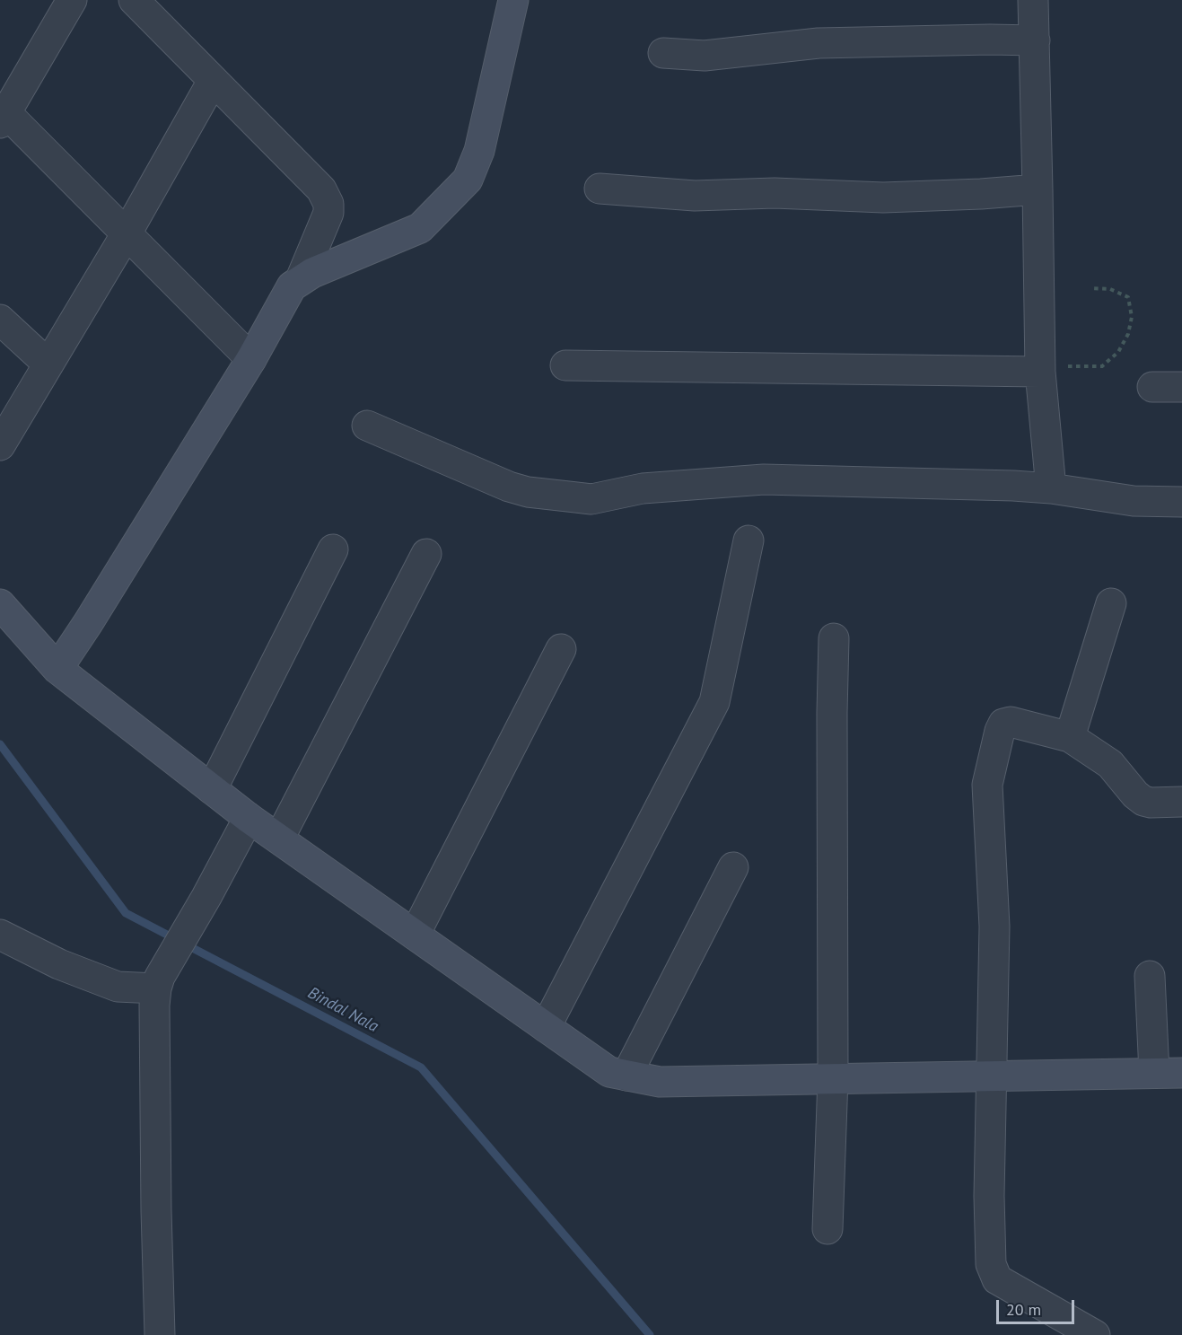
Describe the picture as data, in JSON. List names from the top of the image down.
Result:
{
  "water": ["Bindal Nala"],
  "scale_bar": "20 m"
}
